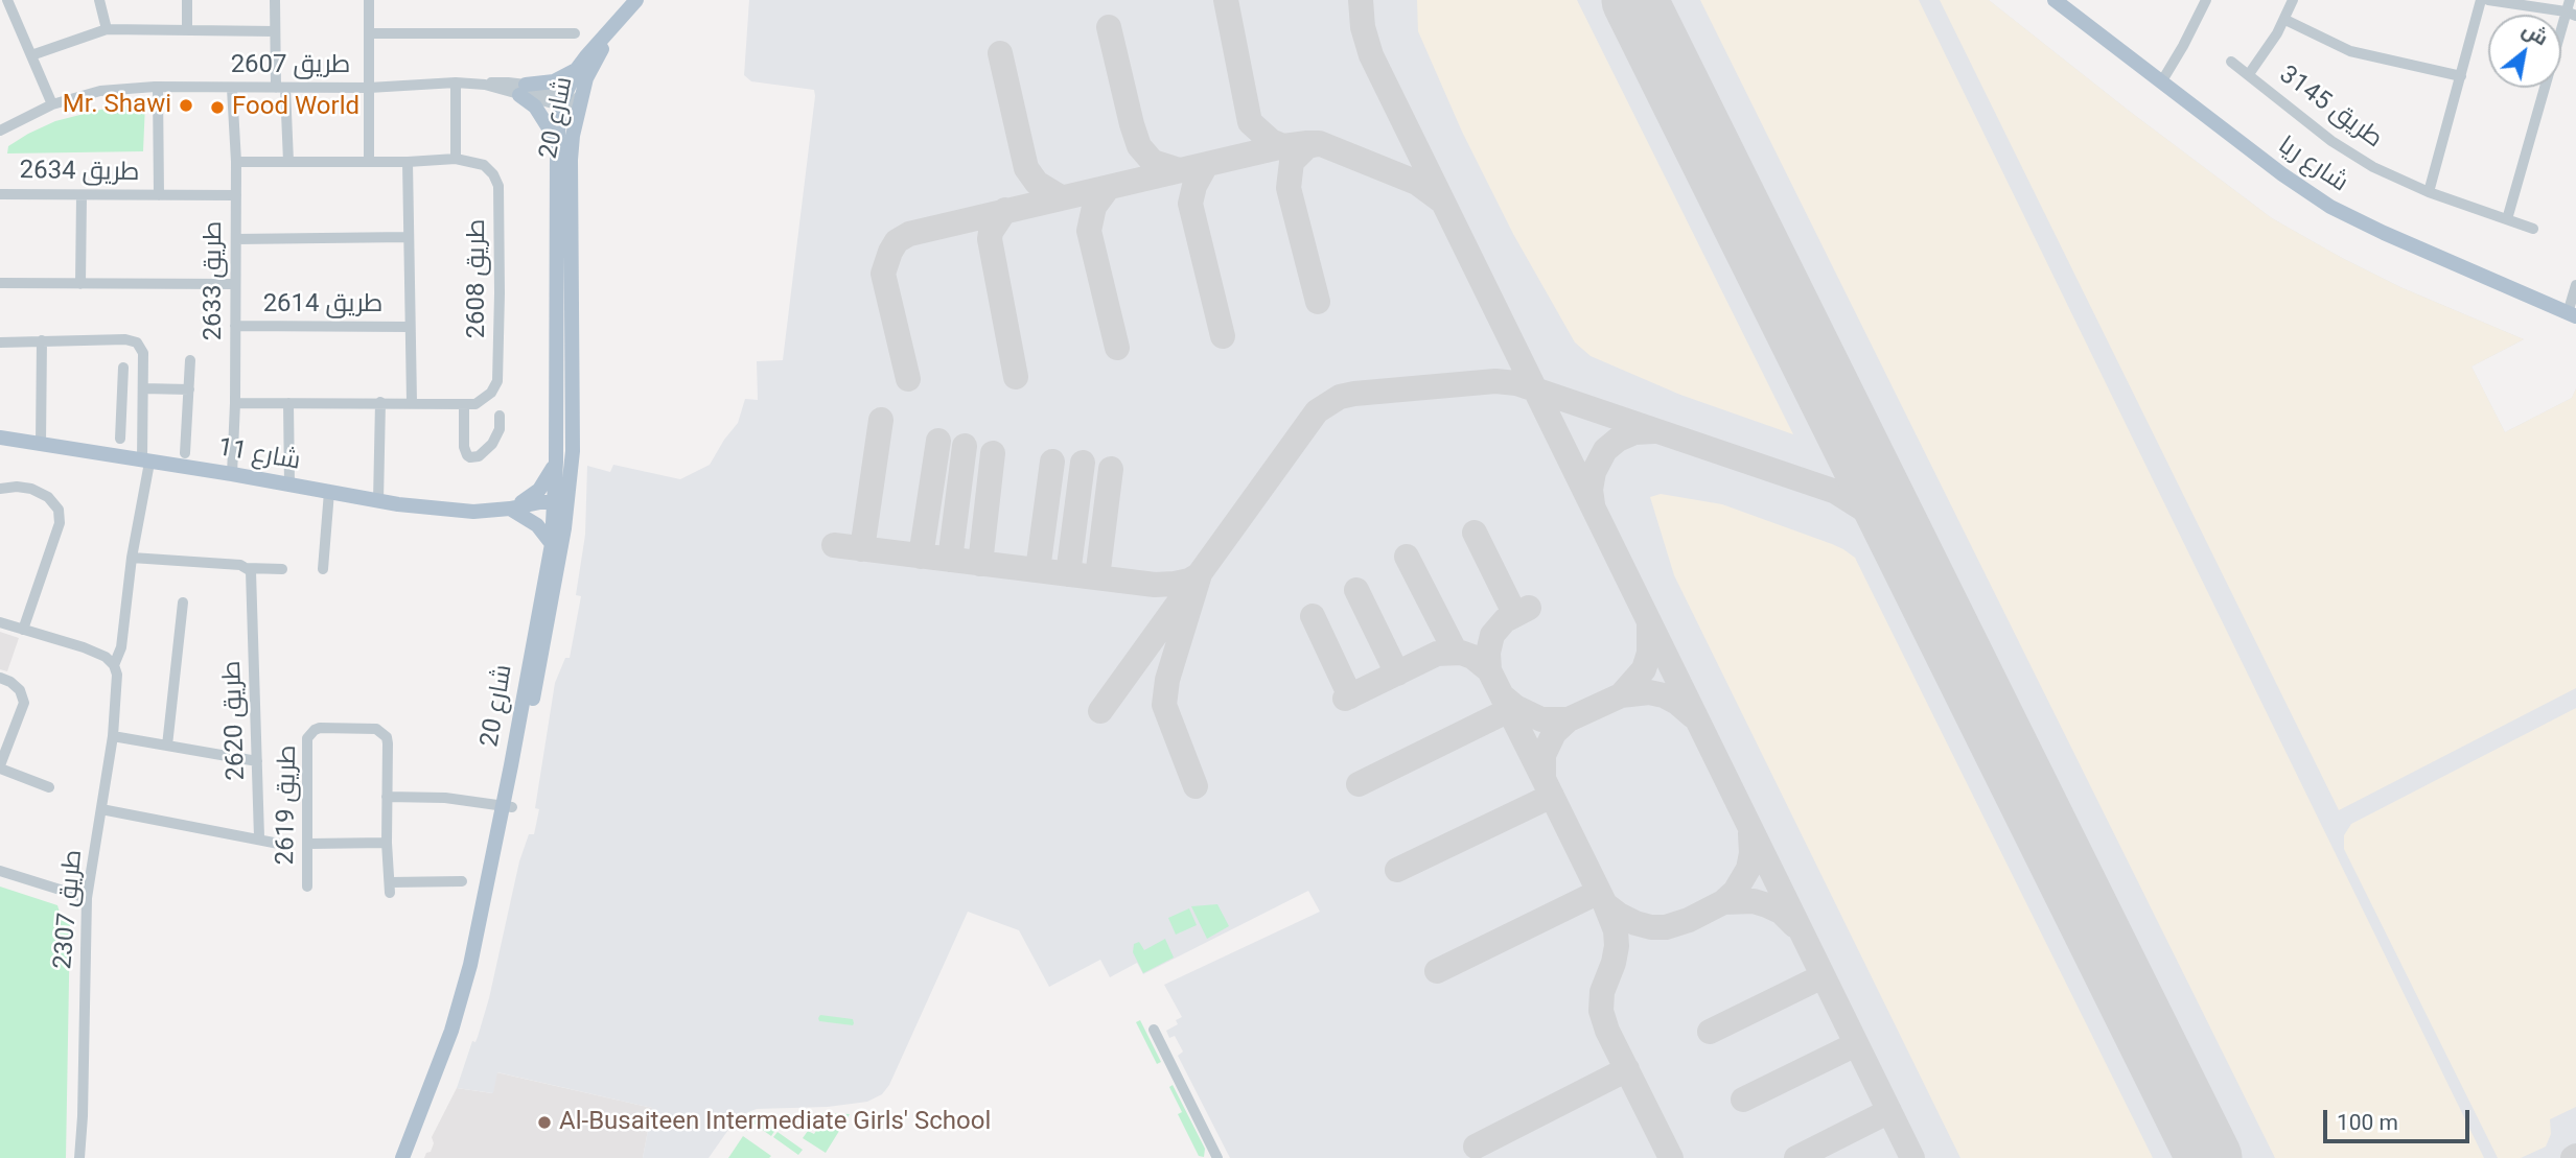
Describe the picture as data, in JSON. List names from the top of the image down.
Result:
{
  "streets": {
    "main road": ["شارع 20", "شارع ريا", "شارع 11"],
    "street": [
      "طريق 2607",
      "طريق 3145",
      "طريق 2634",
      "طريق 2608",
      "طريق 2633",
      "طريق 2614",
      "طريق 2620",
      "طريق 2619",
      "طريق 2307"
    ]
  },
  "crossings": [
    ["طريق 2607", "شارع 20"],
    ["طريق 2607", "طريق 2634"],
    ["طريق 2607", "طريق 2633"],
    ["شارع 20", "شارع 11"],
    ["طريق 2634", "طريق 2633"],
    ["طريق 2608", "طريق 2633"],
    ["طريق 2608", "طريق 2614"],
    ["طريق 2633", "طريق 2614"],
    ["طريق 2633", "شارع 11"],
    ["شارع 11", "طريق 2307"]
  ],
  "places": ["Mr. Shawi", "Food World", "Al-Busaiteen Intermediate Girls' School"],
  "scale_bar": "100 m",
  "north": "top right"
}
